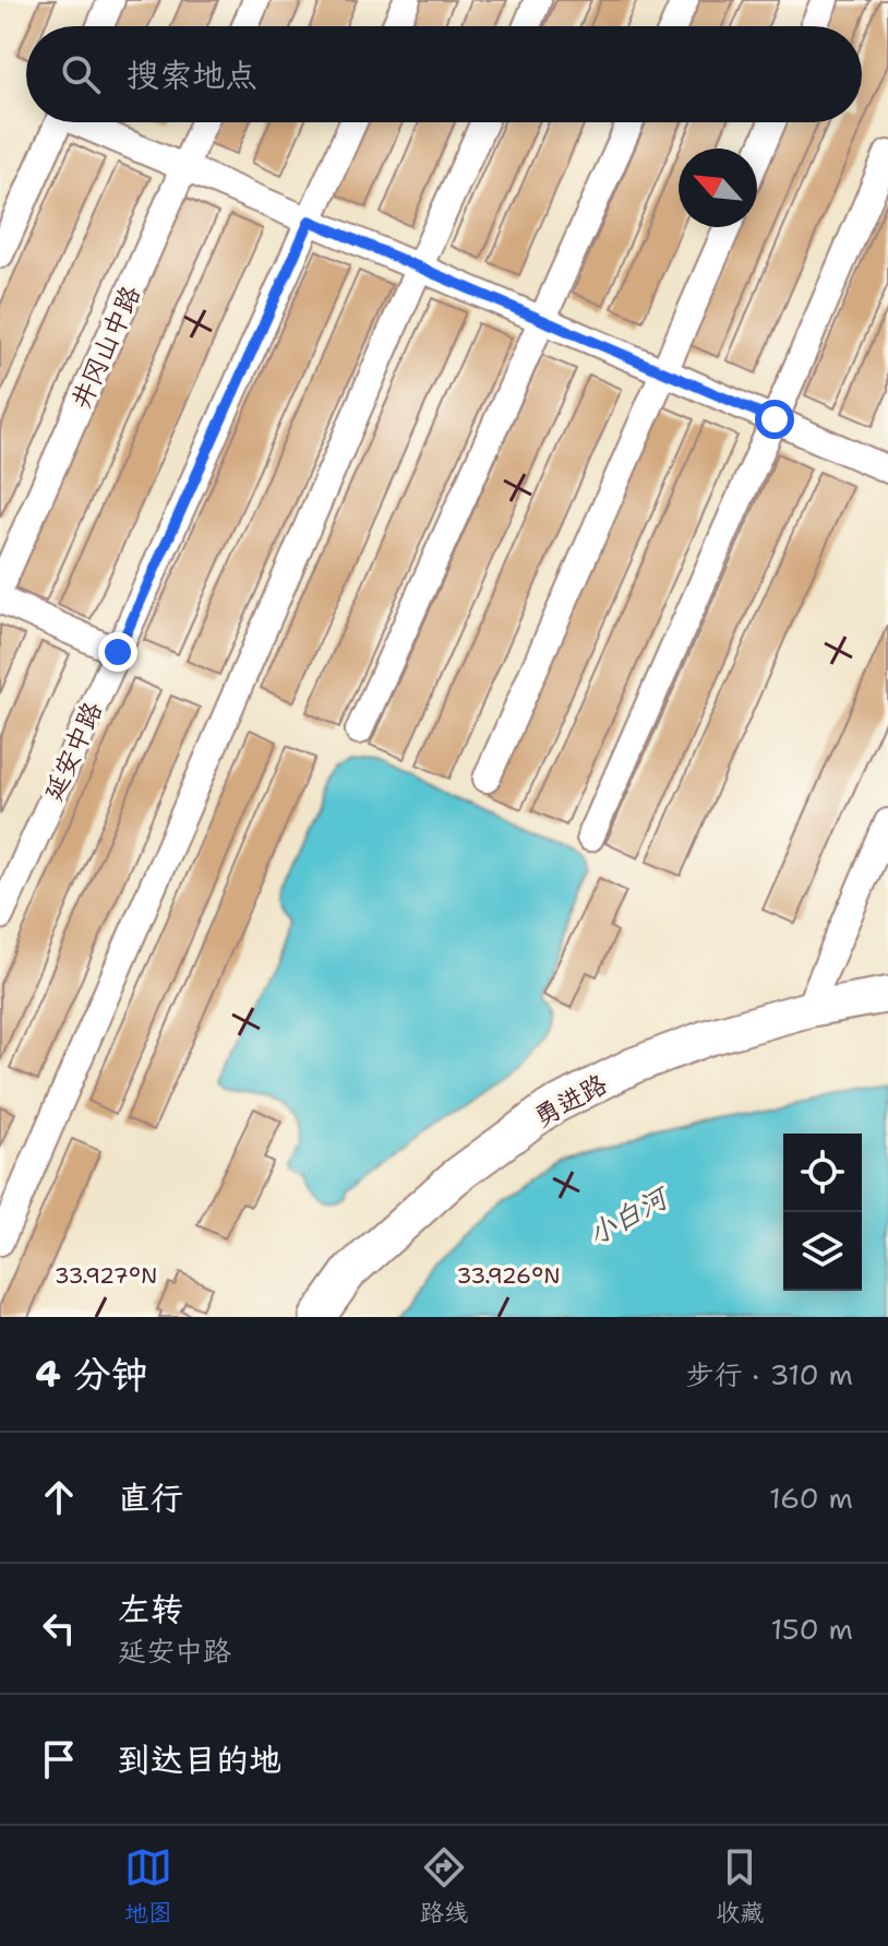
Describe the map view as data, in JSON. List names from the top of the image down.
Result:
{
  "streets": {
    "street": ["井冈山中路", "延安中路", "勇进路"]
  },
  "water": ["小白河"],
  "north": "top left",
  "page": {
    "search": "搜索地点",
    "heading": ["4 分钟", "步行 · 310 m"],
    "list": [
      ["直行", "160 m"],
      ["左转", "延安中路", "150 m"],
      "到达目的地"
    ],
    "nav": ["地图", "路线", "收藏"]
  },
  "coordinates": ["33.927°N", "33.926°N"]
}
